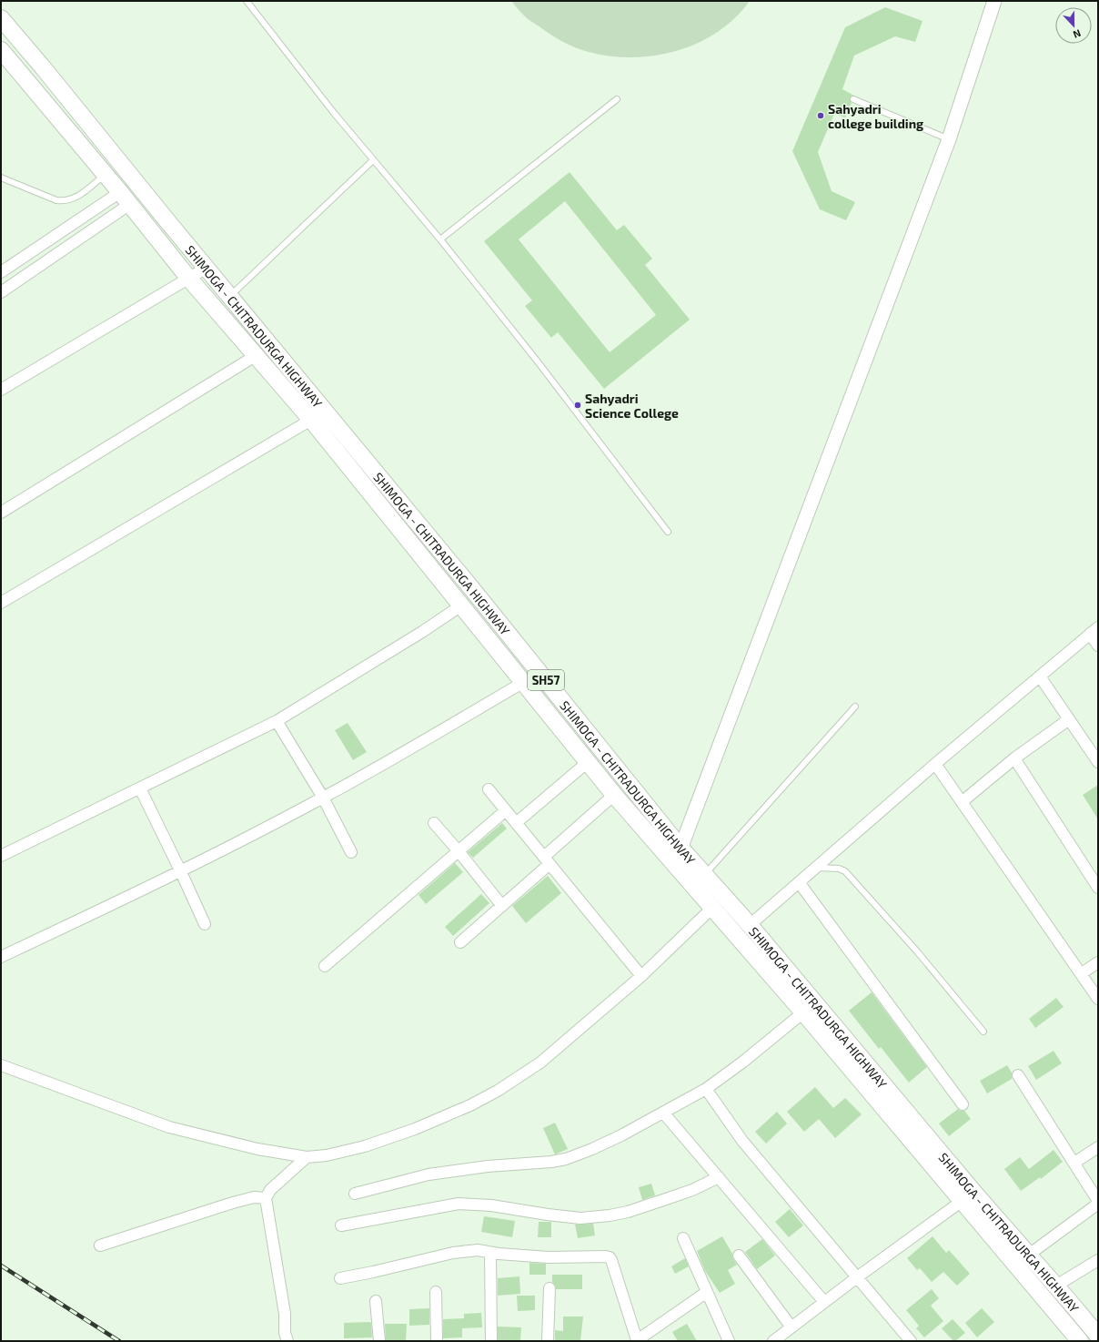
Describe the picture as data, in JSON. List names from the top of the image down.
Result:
{
  "streets": {
    "main road": ["SHIMOGA - CHITRADURGA HIGHWAY", "SH57"]
  },
  "places": ["Sahyadri college building", "Sahyadri Science College"],
  "north": "bottom"
}
